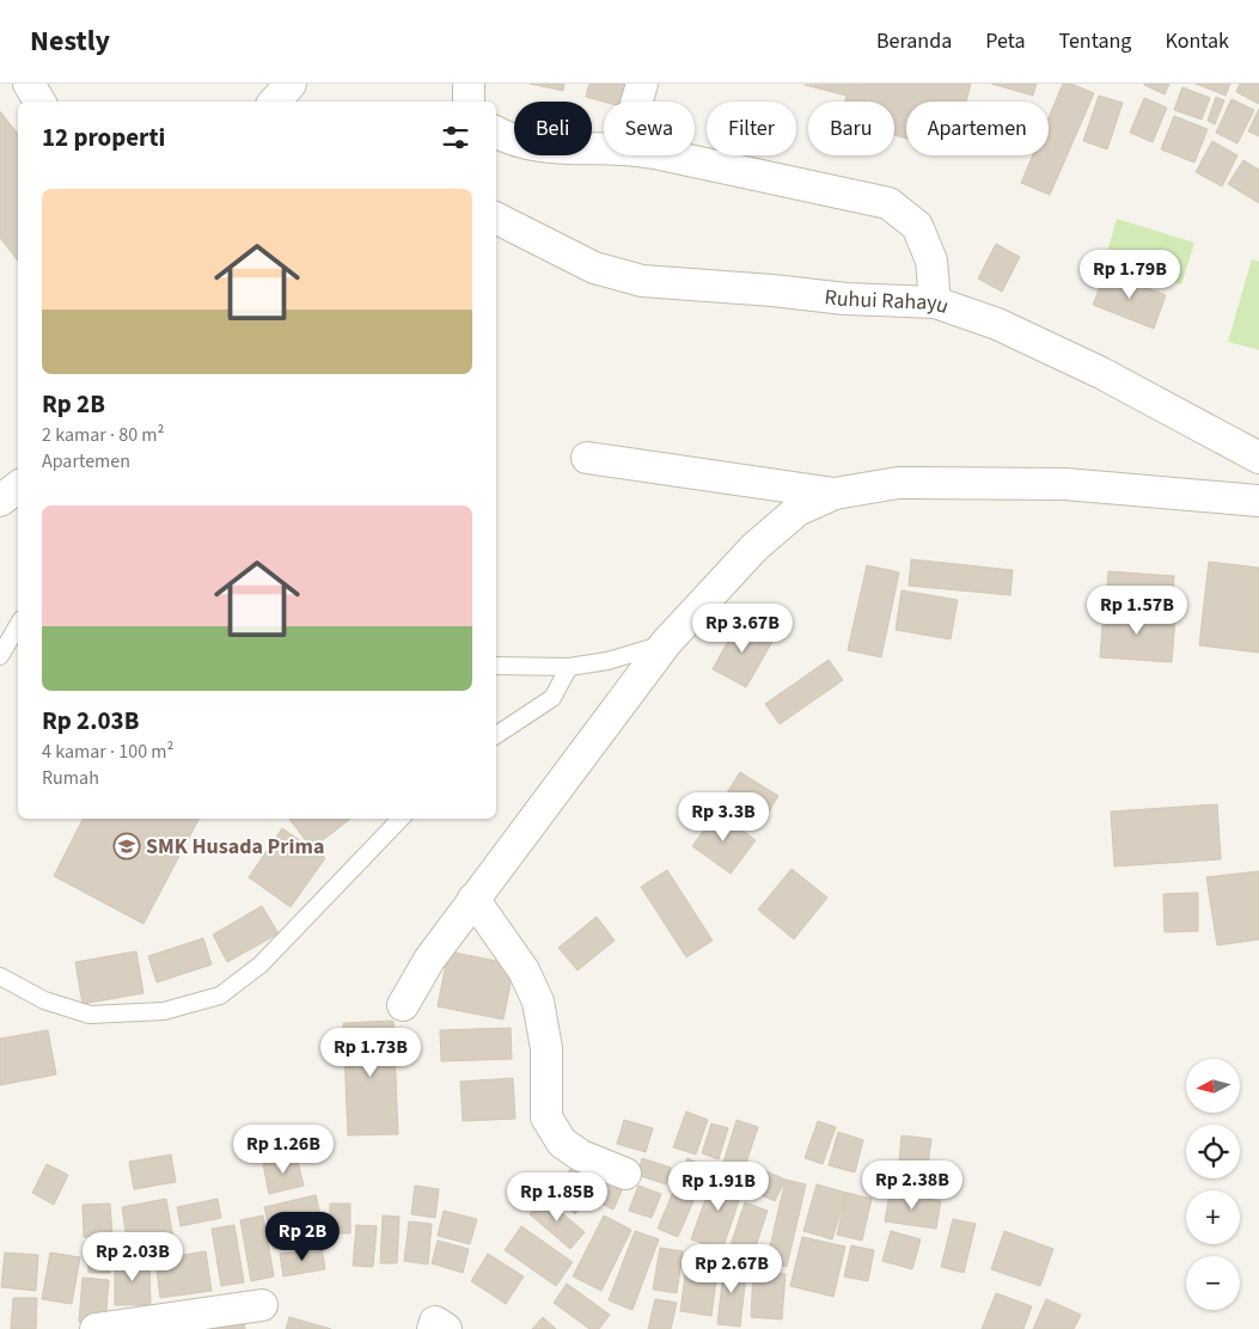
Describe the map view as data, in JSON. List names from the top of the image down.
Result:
{
  "streets": {
    "street": ["Ruhui Rahayu"]
  },
  "places": {
    "school or university": ["SMK Husada Prima"]
  },
  "north": "left",
  "page": {
    "header": "Nestly",
    "nav": [
      "Beranda",
      "Peta",
      "Tentang",
      "Kontak"
    ],
    "chip": [
      "Beli",
      "Sewa",
      "Filter",
      "Baru",
      "Apartemen"
    ],
    "heading": "12 properti",
    "list": [
      {
        "name": "Rp 2B",
        "note": "2 kamar · 80 m² · Apartemen"
      },
      {
        "name": "Rp 2.03B",
        "note": "4 kamar · 100 m² · Rumah"
      }
    ],
    "price": [
      "Rp 1.79B",
      "Rp 1.57B",
      "Rp 3.67B",
      "Rp 3.3B",
      "Rp 1.73B",
      "Rp 1.26B",
      "Rp 2.38B",
      "Rp 1.91B",
      "Rp 1.85B",
      "Rp 2B",
      "Rp 2.03B",
      "Rp 2.67B"
    ],
    "map_buttons": ["+", "−"]
  }
}
